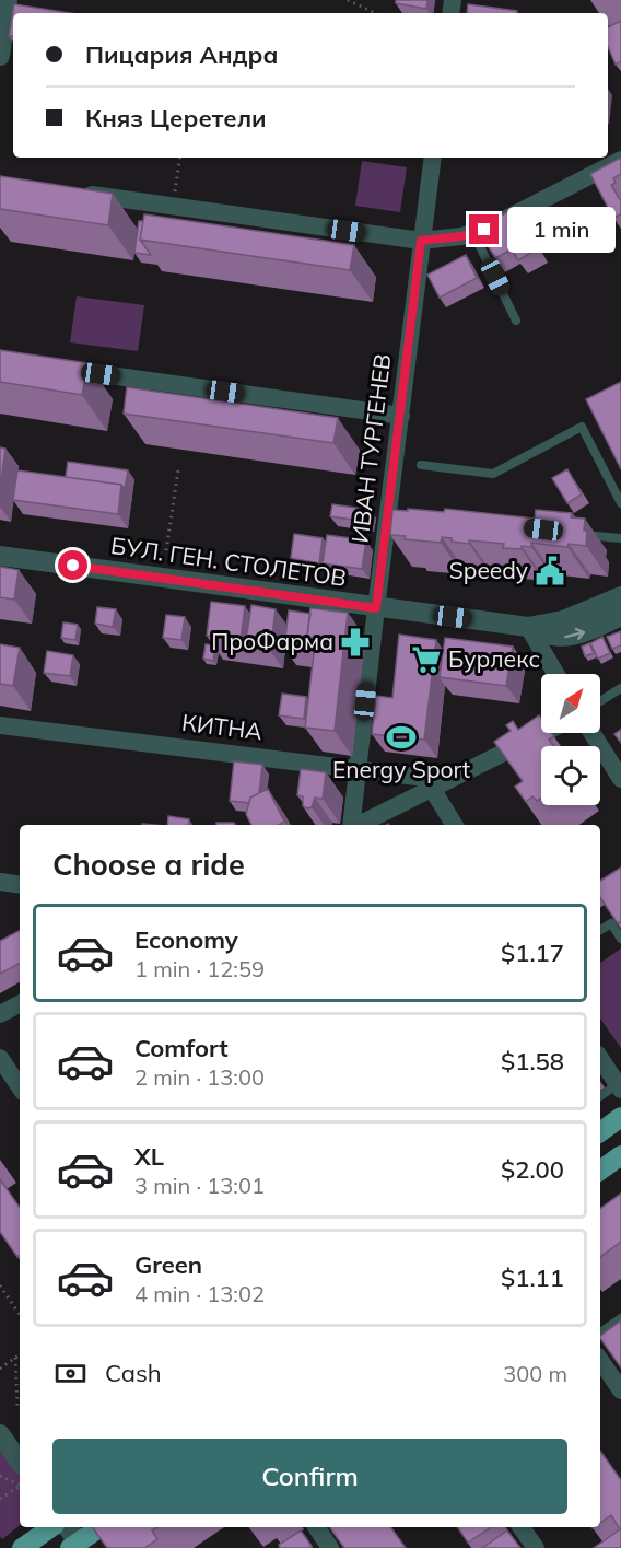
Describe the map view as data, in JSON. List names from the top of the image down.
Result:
{
  "streets": {
    "street": ["ИВАН ТУРГЕНЕВ", "БУЛ. ГЕН. СТОЛЕТОВ", "КИТНА"]
  },
  "crossings": [
    ["ИВАН ТУРГЕНЕВ", "БУЛ. ГЕН. СТОЛЕТОВ"],
    ["ИВАН ТУРГЕНЕВ", "КИТНА"]
  ],
  "places": {
    "public building": ["Speedy"],
    "pharmacy": ["ПроФарма"],
    "supermarket": ["Бурлекс"],
    "sports": ["Energy Sport"]
  },
  "north": "top right",
  "page": {
    "banner": ["Пицария Андра", "Княз Церетели"],
    "bubble": "1 min",
    "heading": "Choose a ride",
    "list": [
      {
        "name": "Economy",
        "note": "1 min · 12:59",
        "value": "$1.17"
      },
      {
        "name": "Comfort",
        "note": "2 min · 13:00",
        "value": "$1.58"
      },
      {
        "name": "XL",
        "note": "3 min · 13:01",
        "value": "$2.00"
      },
      {
        "name": "Green",
        "note": "4 min · 13:02",
        "value": "$1.11"
      }
    ],
    "pay": ["Cash", "300 m"],
    "buttons": "Confirm"
  }
}
